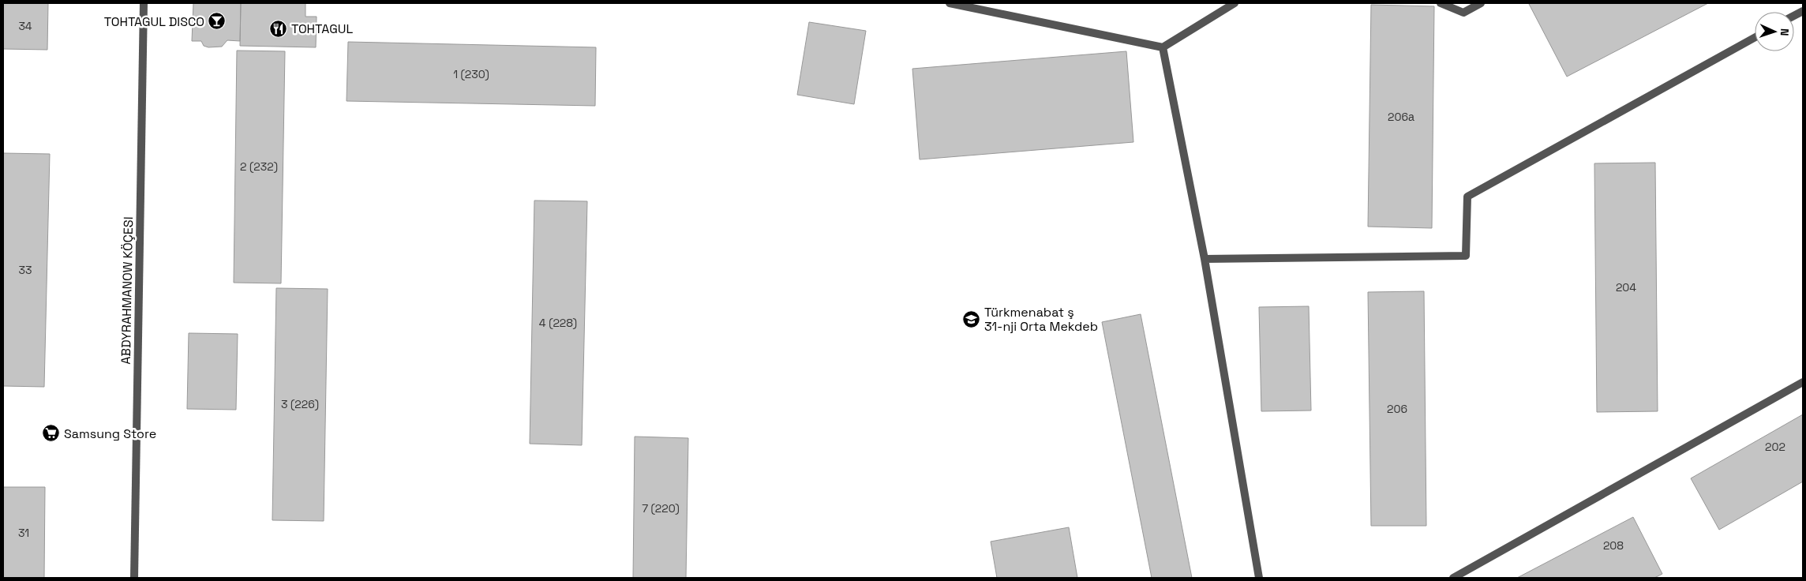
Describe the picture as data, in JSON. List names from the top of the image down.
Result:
{
  "streets": {
    "street": ["ABDYRAHMANOW KÖÇESI"]
  },
  "places": {
    "bar": ["TOHTAGUL DISCO"],
    "restaurant": ["TOHTAGUL"],
    "school or university": ["Türkmenabat ş 31-nji Orta Mekdeb"],
    "supermarket": ["Samsung Store"]
  },
  "house_numbers": [
    "34",
    "1 (230)",
    "206а",
    "2 (232)",
    "33",
    "204",
    "4 (228)",
    "3 (226)",
    "206",
    "202",
    "7 (220)",
    "31",
    "208"
  ],
  "north": "right"
}
